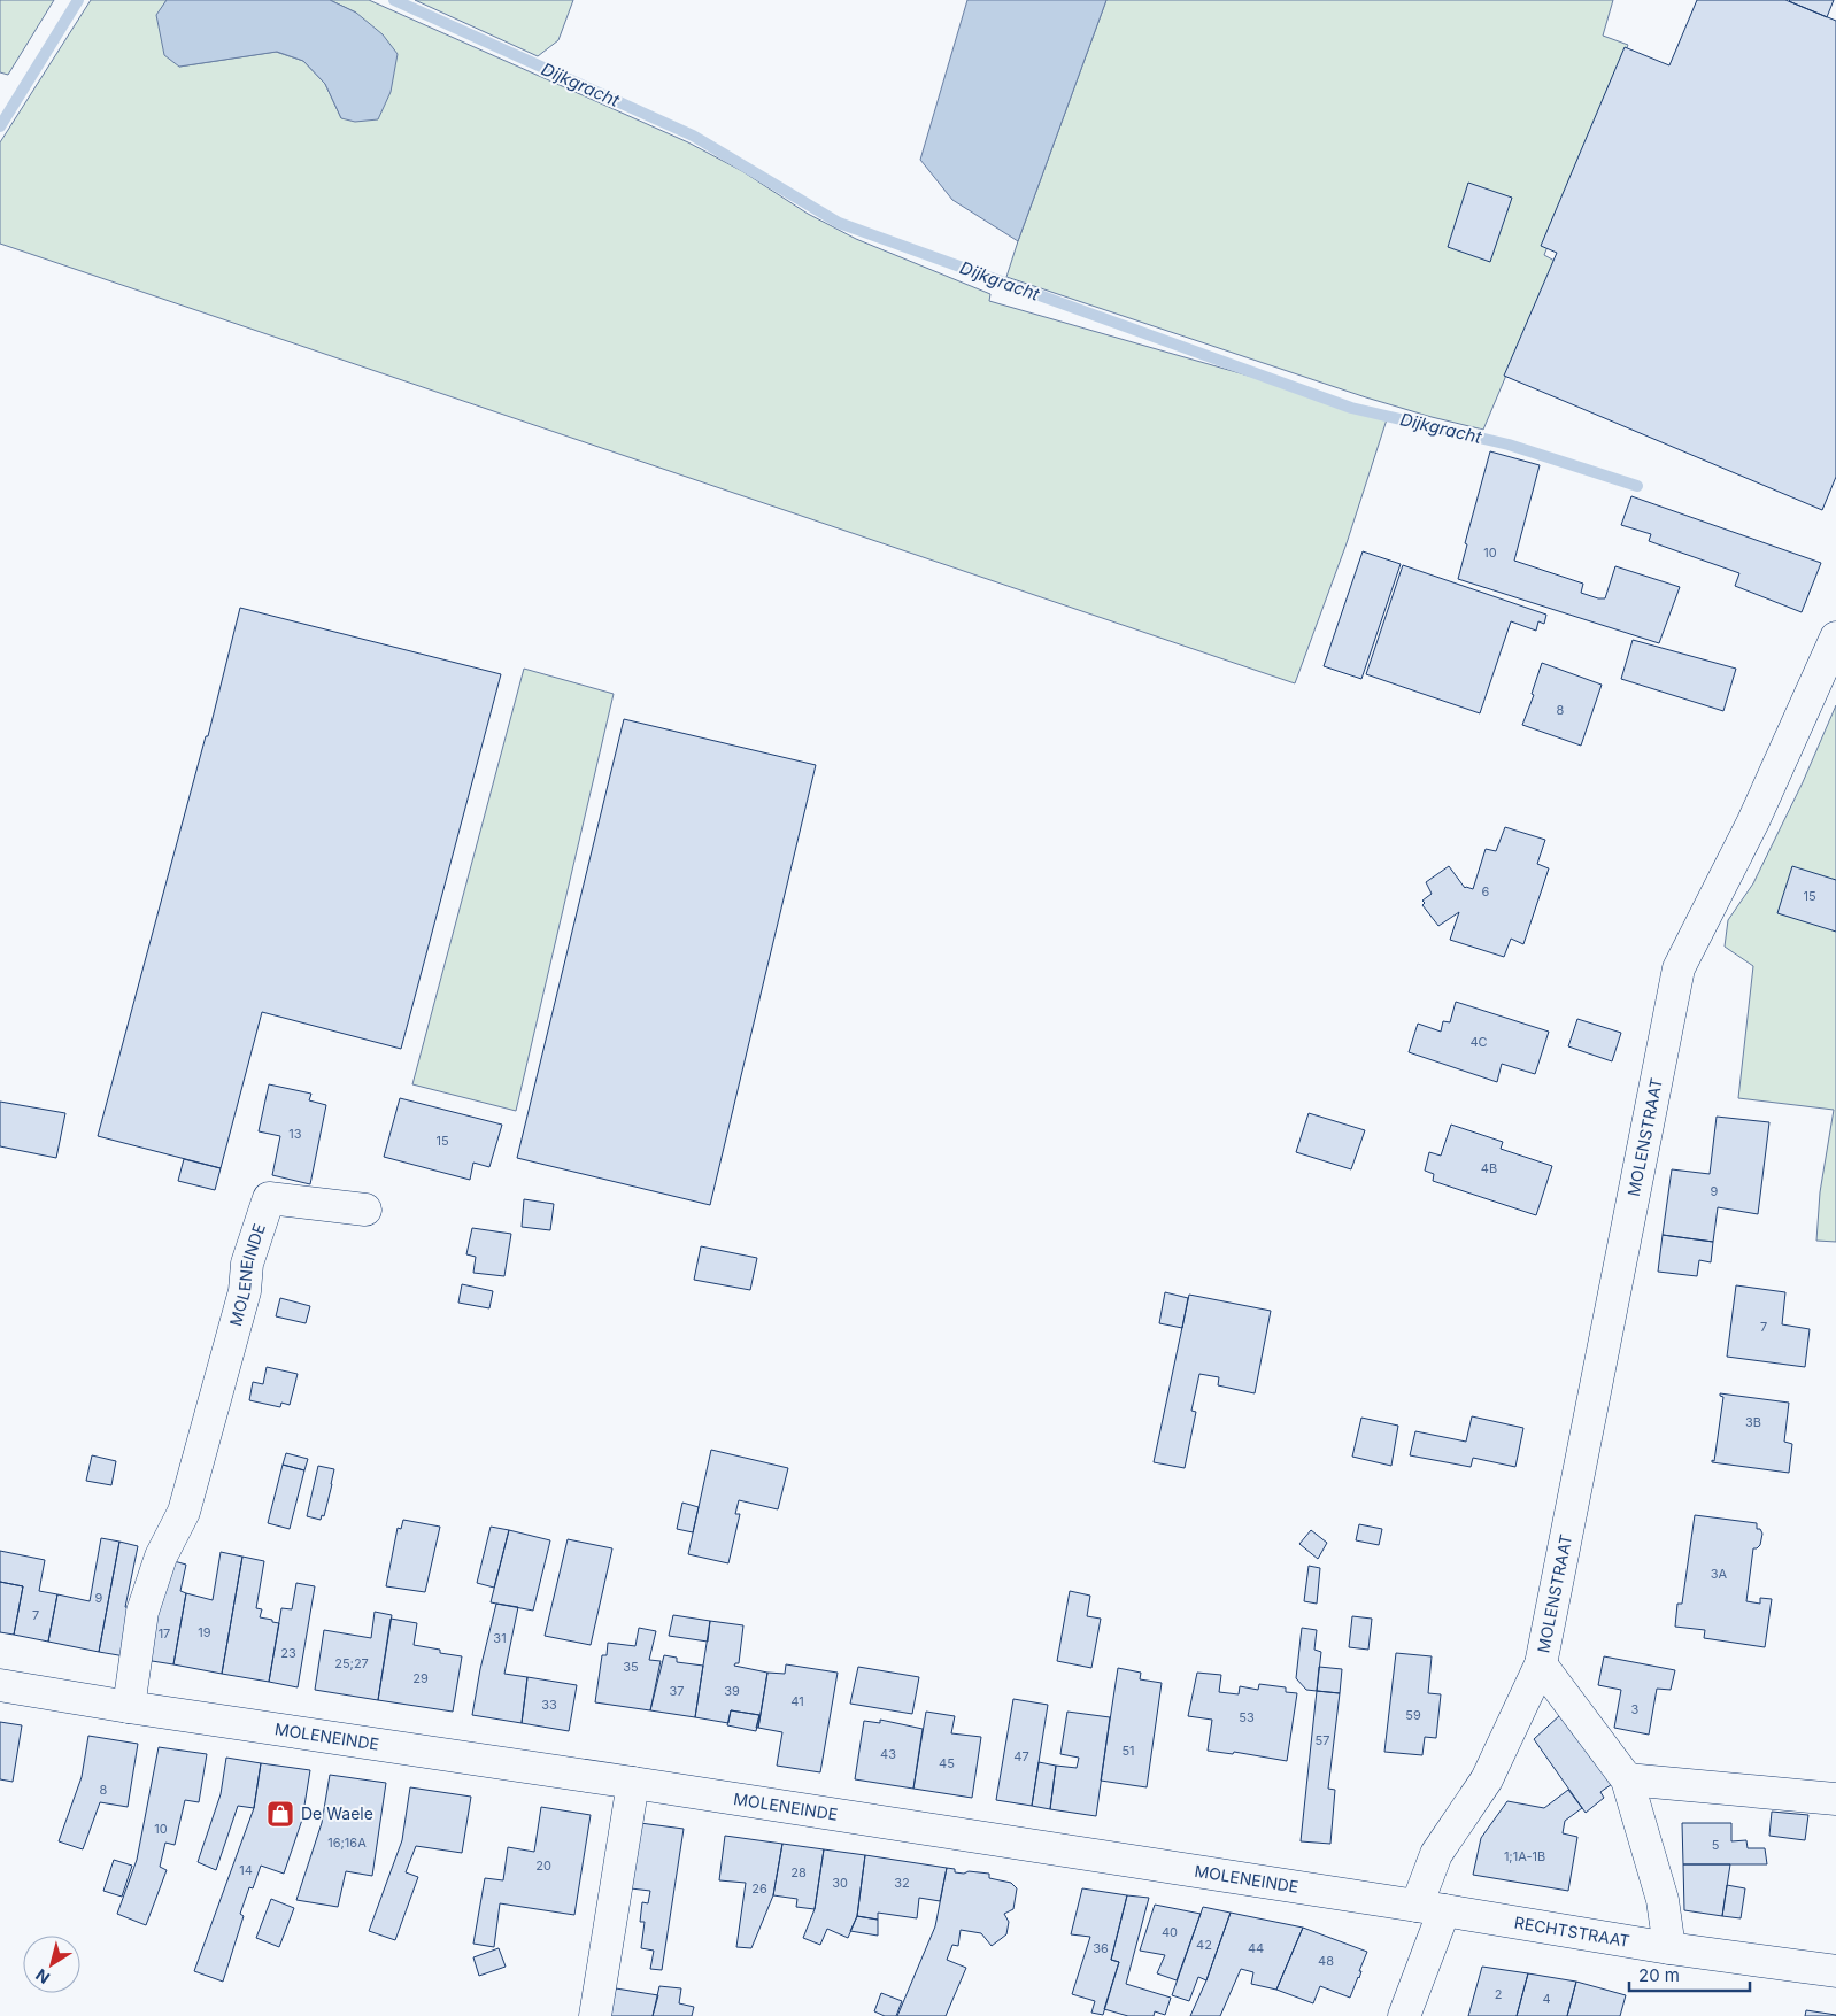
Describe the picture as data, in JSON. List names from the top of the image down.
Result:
{
  "streets": {
    "street": ["MOLENSTRAAT", "MOLENEINDE", "RECHTSTRAAT"]
  },
  "crossings": [
    ["MOLENSTRAAT", "MOLENEINDE"],
    ["MOLENSTRAAT", "RECHTSTRAAT"],
    ["MOLENEINDE", "RECHTSTRAAT"]
  ],
  "water": ["Dijkgracht"],
  "places": {
    "shop": ["De Waele"]
  },
  "house_numbers": [
    "10",
    "8",
    "6",
    "15",
    "4C",
    "13",
    "15",
    "4B",
    "9",
    "7",
    "3B",
    "3A",
    "9",
    "7",
    "19",
    "17",
    "31",
    "23",
    "25;27",
    "35",
    "29",
    "37",
    "39",
    "41",
    "33",
    "3",
    "59",
    "53",
    "57",
    "51",
    "43",
    "47",
    "45",
    "8",
    "10",
    "16;16A",
    "5",
    "1;1A-1B",
    "20",
    "14",
    "28",
    "30",
    "32",
    "26",
    "40",
    "42",
    "36",
    "44",
    "48",
    "2",
    "4"
  ],
  "scale_bar": "20 m",
  "north": "bottom left"
}
